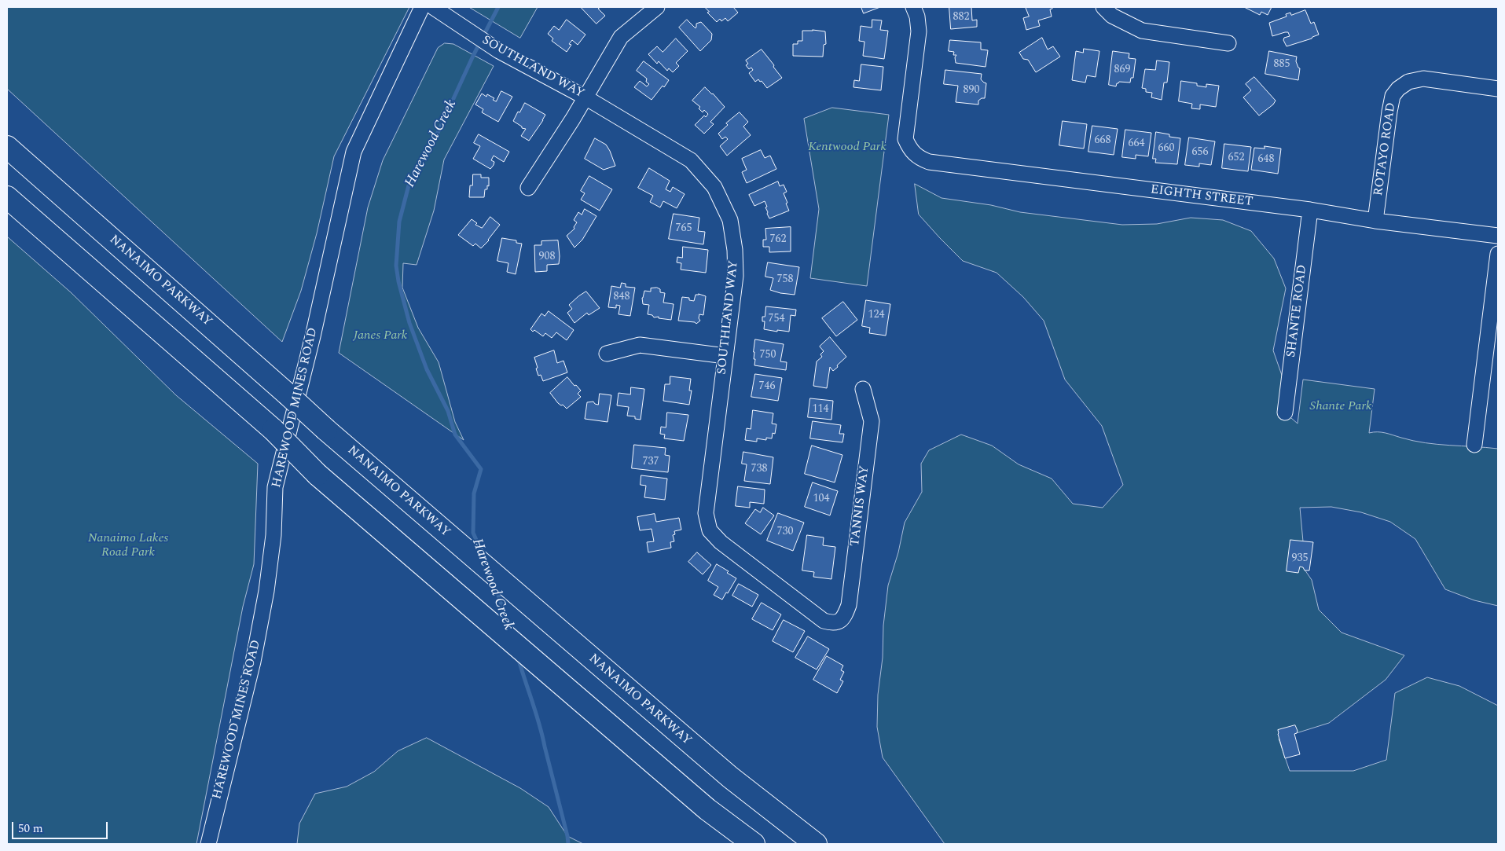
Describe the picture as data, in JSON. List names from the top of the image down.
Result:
{
  "streets": {
    "highway": ["NANAIMO PARKWAY"],
    "street": [
      "SOUTHLAND WAY",
      "ROTAYO ROAD",
      "EIGHTH STREET",
      "SHANTE ROAD",
      "HAREWOOD MINES ROAD",
      "TANNIS WAY"
    ]
  },
  "crossings": [
    ["SOUTHLAND WAY", "TANNIS WAY"],
    ["ROTAYO ROAD", "EIGHTH STREET"],
    ["EIGHTH STREET", "SHANTE ROAD"]
  ],
  "water": ["Harewood Creek"],
  "parks": [
    "Kentwood Park",
    "Janes Park",
    "Shante Park",
    "Nanaimo Lakes Road Park"
  ],
  "house_numbers": [
    "882",
    "885",
    "869",
    "890",
    "668",
    "664",
    "660",
    "656",
    "652",
    "648",
    "765",
    "762",
    "908",
    "758",
    "848",
    "124",
    "754",
    "750",
    "746",
    "114",
    "737",
    "738",
    "104",
    "730",
    "935"
  ],
  "scale_bar": "50 m"
}
